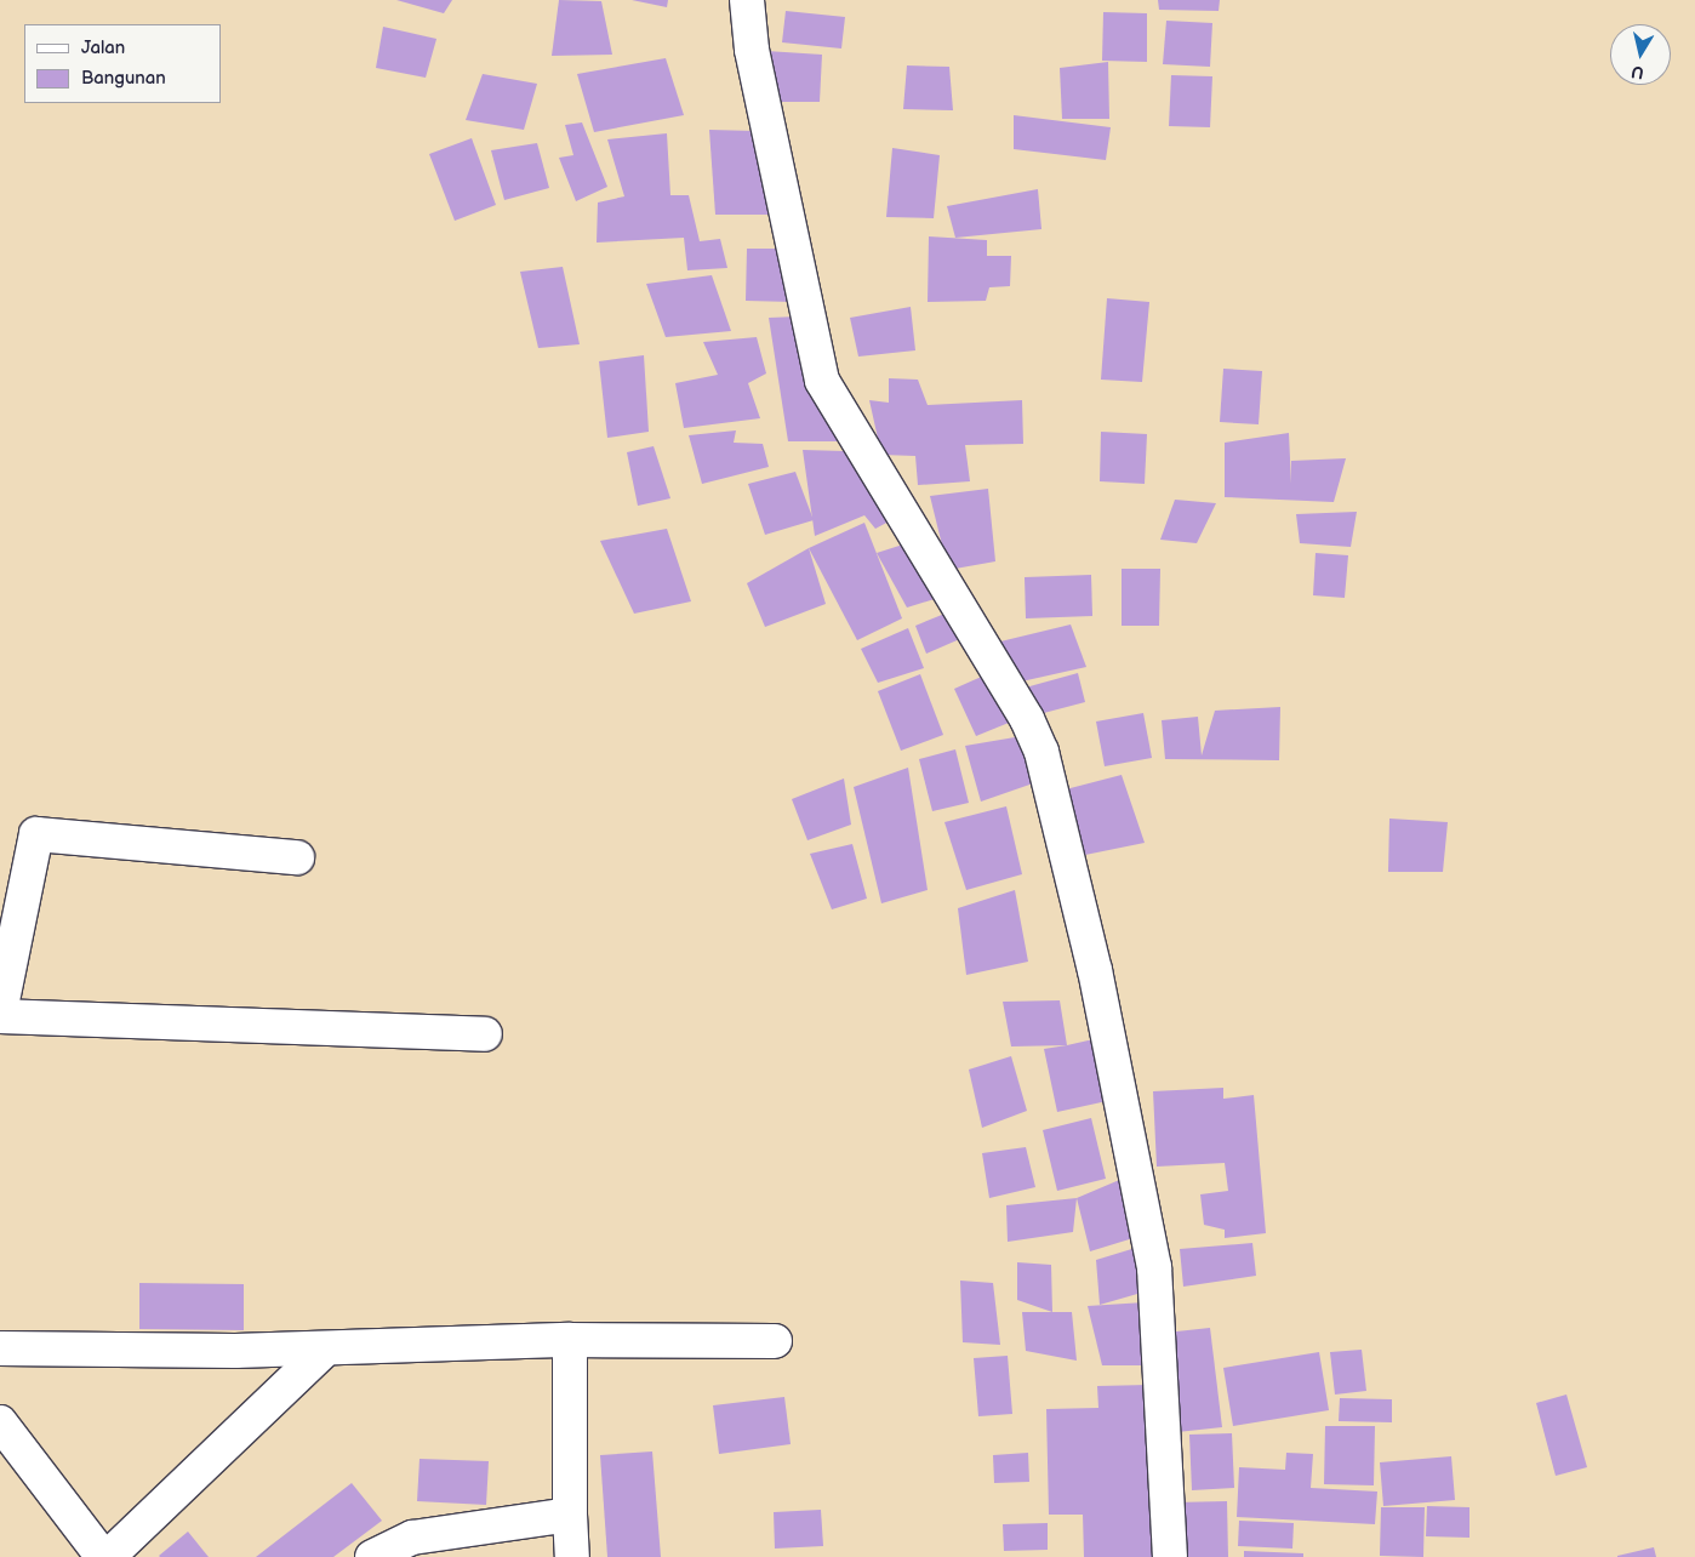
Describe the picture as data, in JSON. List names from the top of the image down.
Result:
{
  "legend": ["Jalan", "Bangunan"],
  "north": "bottom"
}
